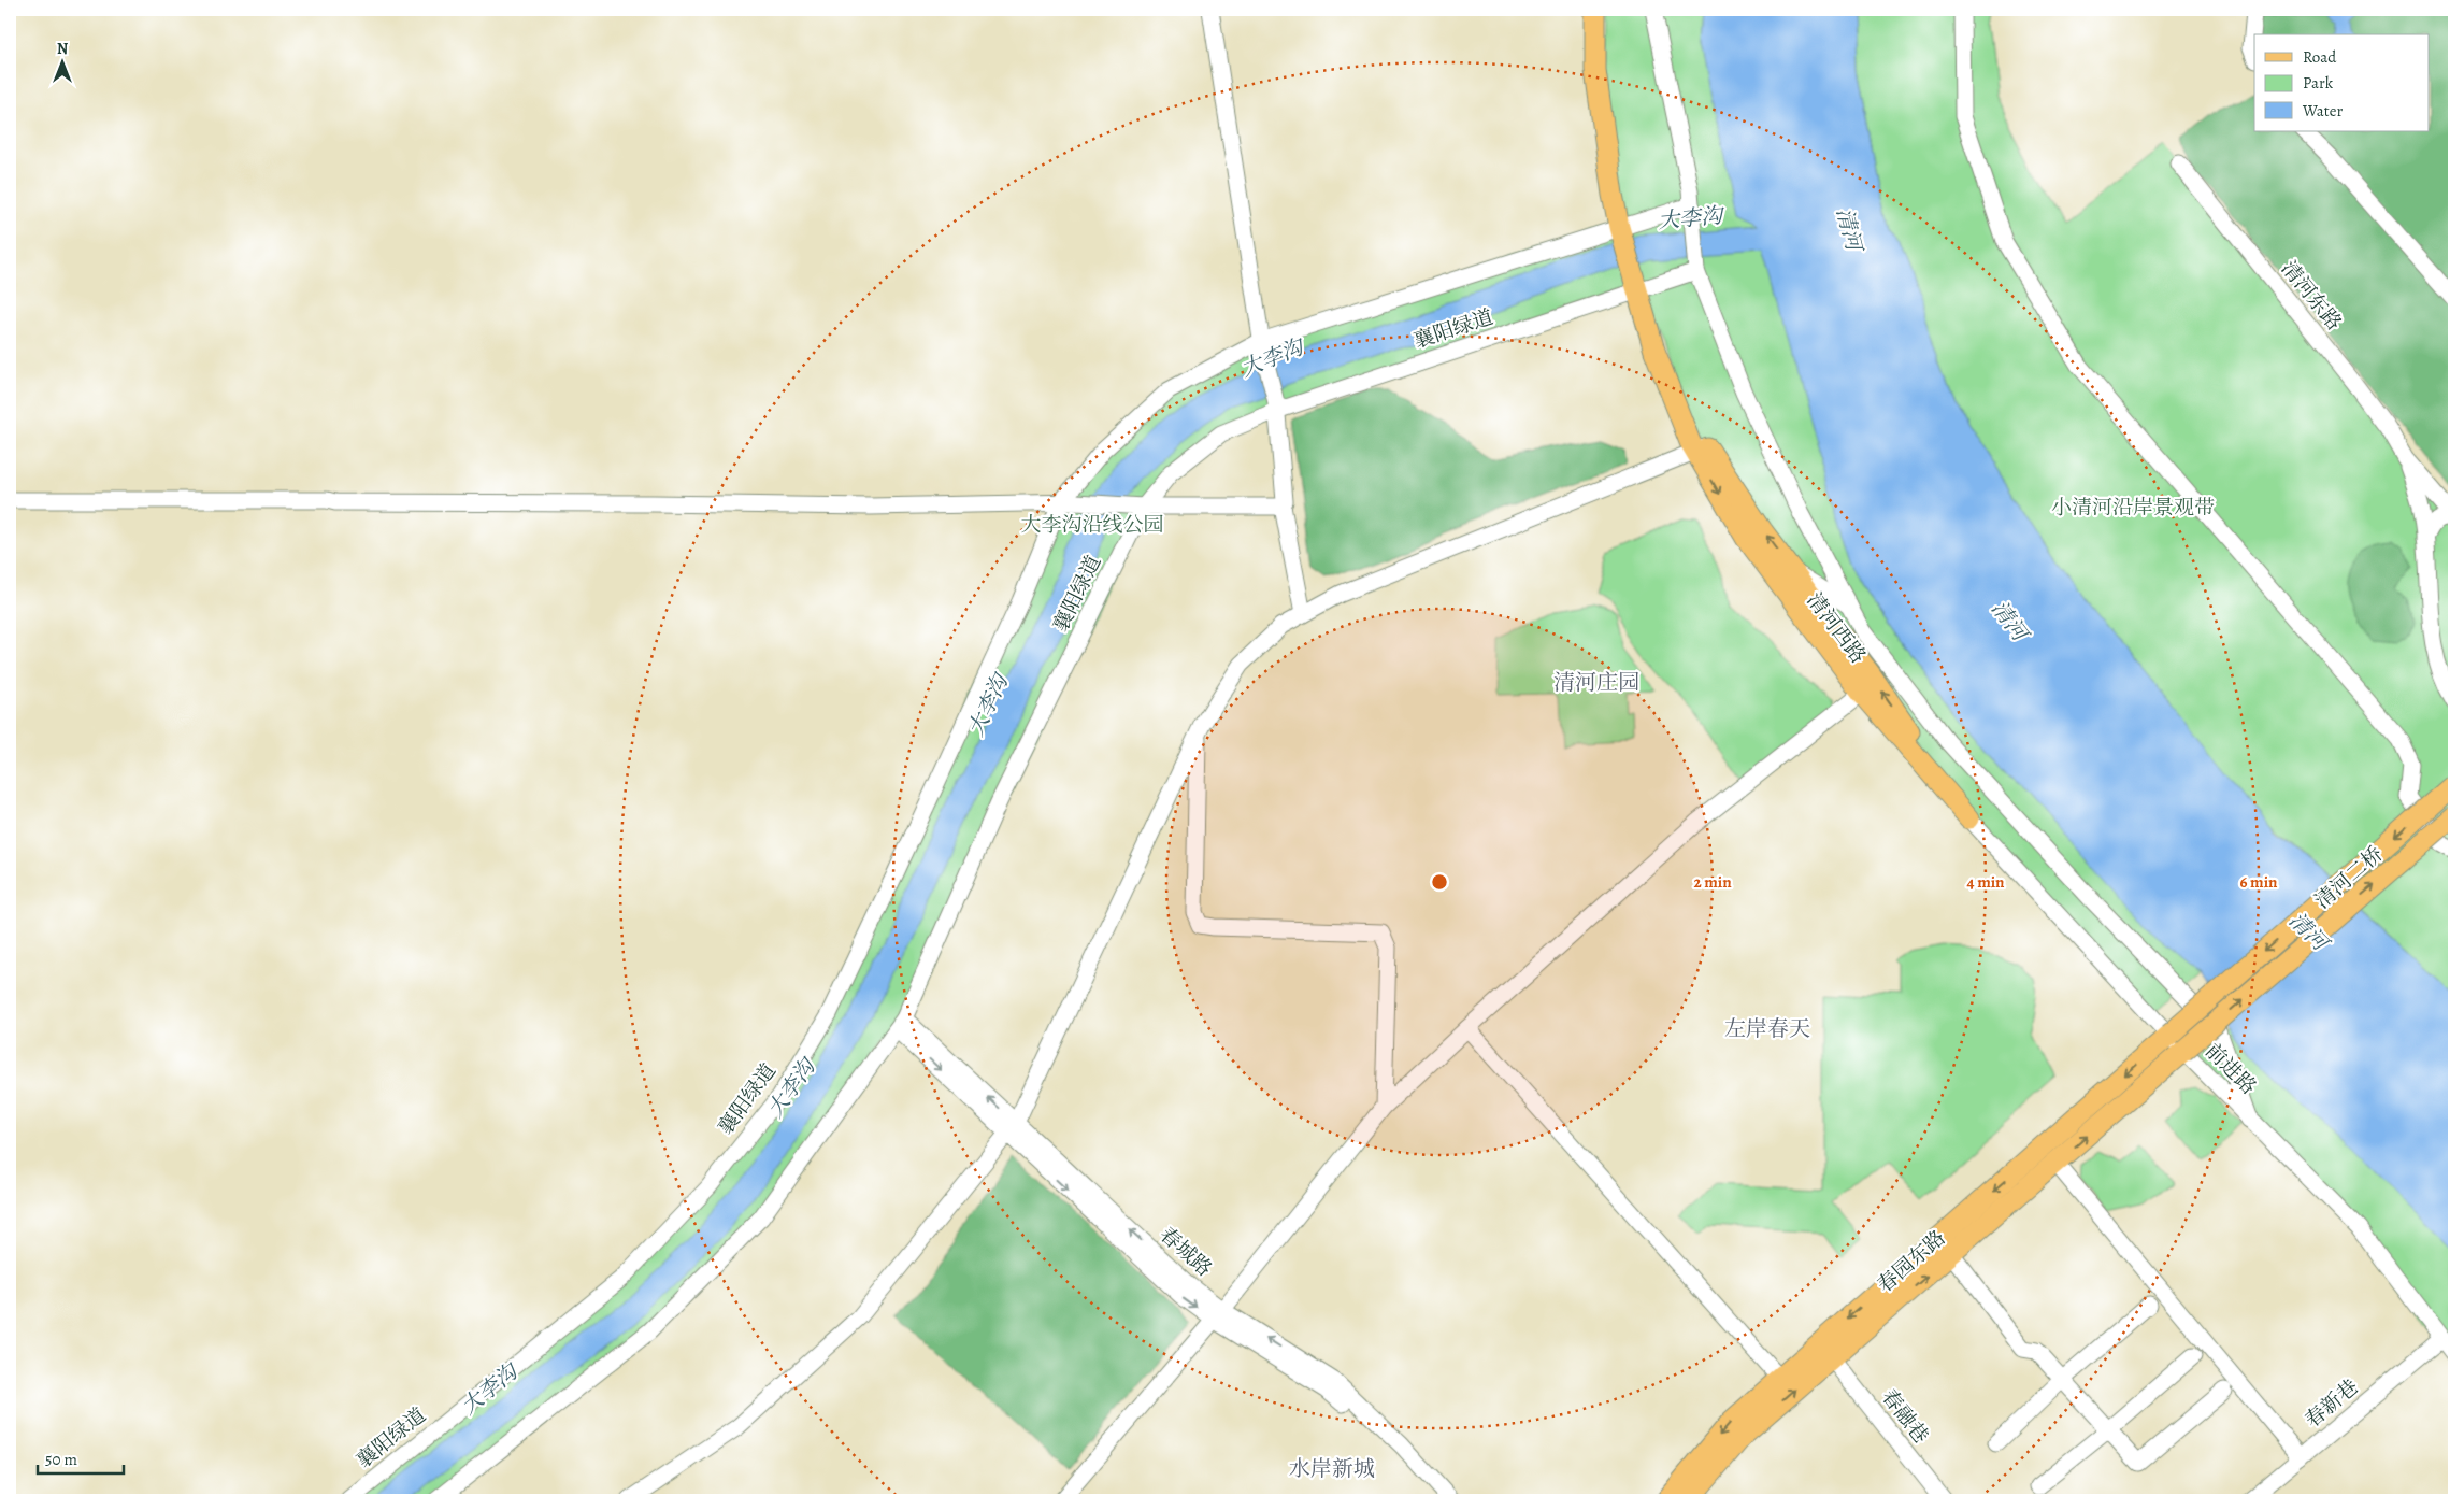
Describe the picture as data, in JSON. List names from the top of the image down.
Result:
{
  "streets": {
    "main road": ["清河西路", "清河二桥", "春园东路"],
    "street": [
      "清河东路",
      "襄阳绿道",
      "前进路",
      "春城路",
      "春新巷",
      "春融巷"
    ]
  },
  "crossings": [
    ["襄阳绿道", "春城路"],
    ["清河西路", "前进路"],
    ["清河二桥", "前进路"],
    ["清河二桥", "春园东路"],
    ["前进路", "春园东路"],
    ["前进路", "春新巷"],
    ["春园东路", "春融巷"]
  ],
  "districts": ["清河庄园", "左岸春天", "水岸新城"],
  "water": ["大李沟", "清河"],
  "parks": ["小清河沿岸景观带", "大李沟沿线公园"],
  "legend": ["Road", "Park", "Water"],
  "scale_bar": "50 m",
  "north": "top",
  "rings": ["2 min", "4 min", "6 min"]
}
